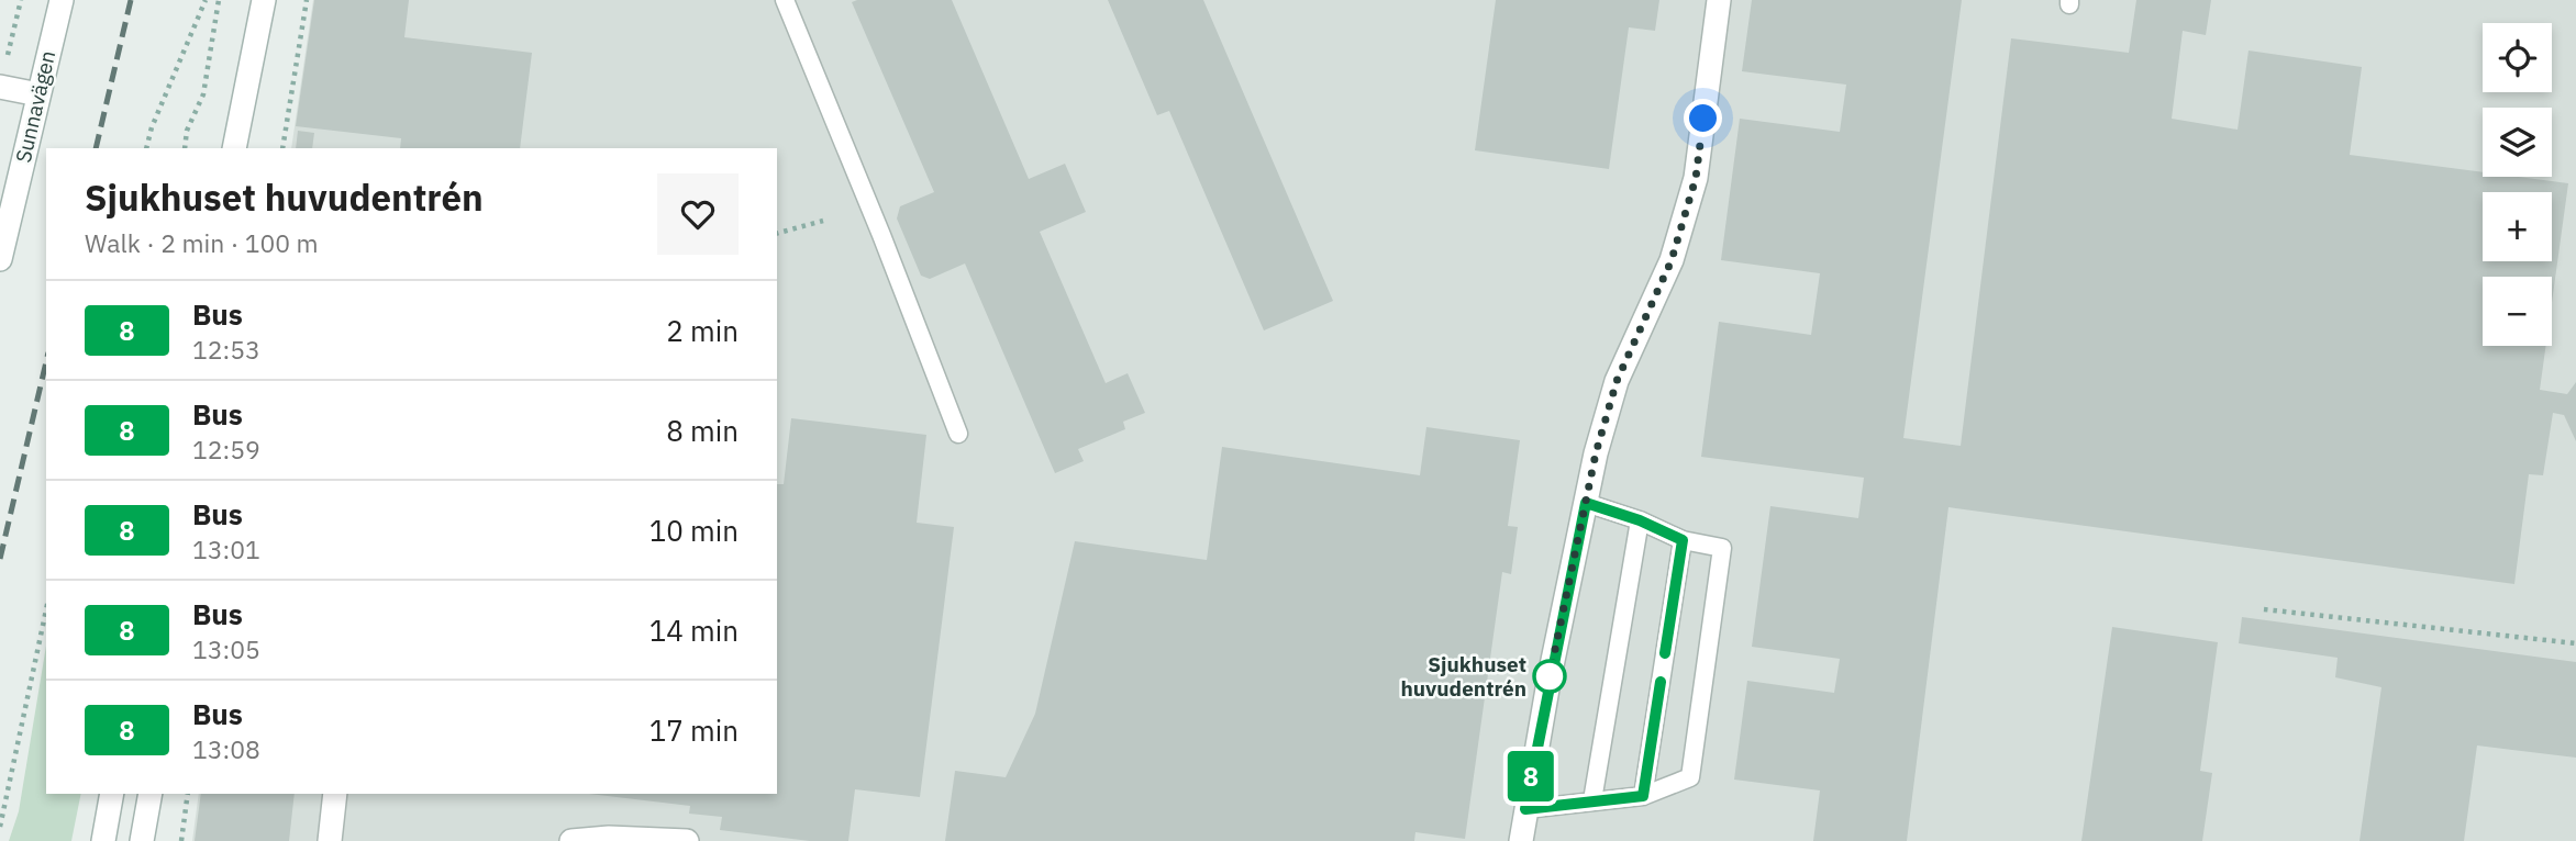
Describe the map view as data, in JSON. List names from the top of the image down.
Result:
{
  "streets": {
    "street": ["Sunnavägen"]
  },
  "places": ["Sjukhuset huvudentrén"],
  "lines": ["bus line 8"],
  "page": {
    "on_map": "8",
    "map_buttons": ["+", "−"],
    "heading": ["Sjukhuset huvudentrén", "Walk · 2 min · 100 m"],
    "list": [
      {
        "mark": "8",
        "name": "Bus",
        "note": "12:53",
        "value": "2 min"
      },
      {
        "mark": "8",
        "name": "Bus",
        "note": "12:59",
        "value": "8 min"
      },
      {
        "mark": "8",
        "name": "Bus",
        "note": "13:01",
        "value": "10 min"
      },
      {
        "mark": "8",
        "name": "Bus",
        "note": "13:05",
        "value": "14 min"
      },
      {
        "mark": "8",
        "name": "Bus",
        "note": "13:08",
        "value": "17 min"
      }
    ]
  }
}
